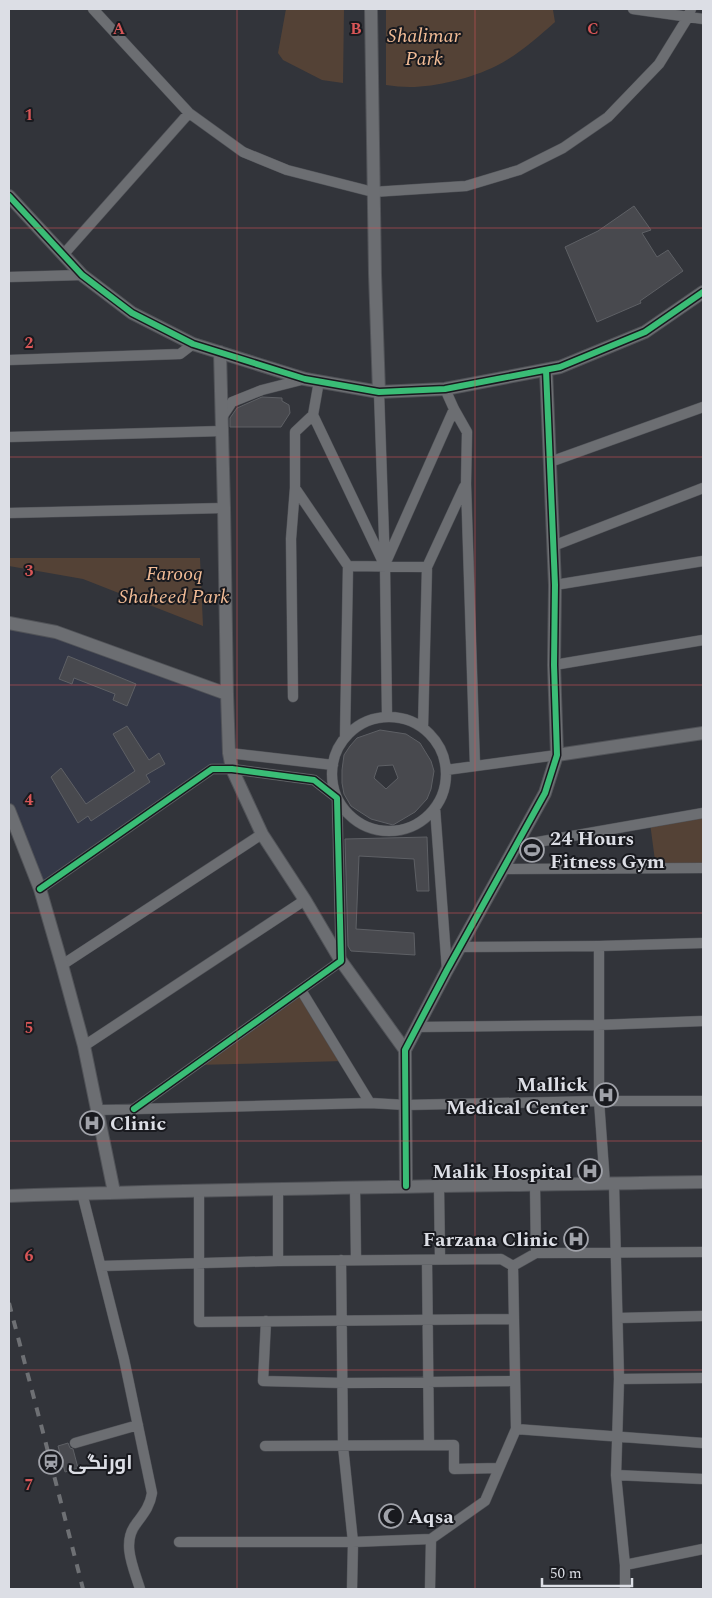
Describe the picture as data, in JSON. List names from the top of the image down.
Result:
{
  "parks": ["Shalimar Park", "Farooq Shaheed Park"],
  "places": {
    "sports": ["24 Hours Fitness Gym"],
    "hospital": [
      "Mallick Medical Center",
      "Clinic",
      "Malik Hospital",
      "Farzana Clinic"
    ],
    "station": ["اورنگی"],
    "mosque": ["Aqsa"]
  },
  "scale_bar": "50 m",
  "grid": {
    "columns": ["A", "B", "C"],
    "rows": [
      "1",
      "2",
      "3",
      "4",
      "5",
      "6",
      "7"
    ]
  }
}
